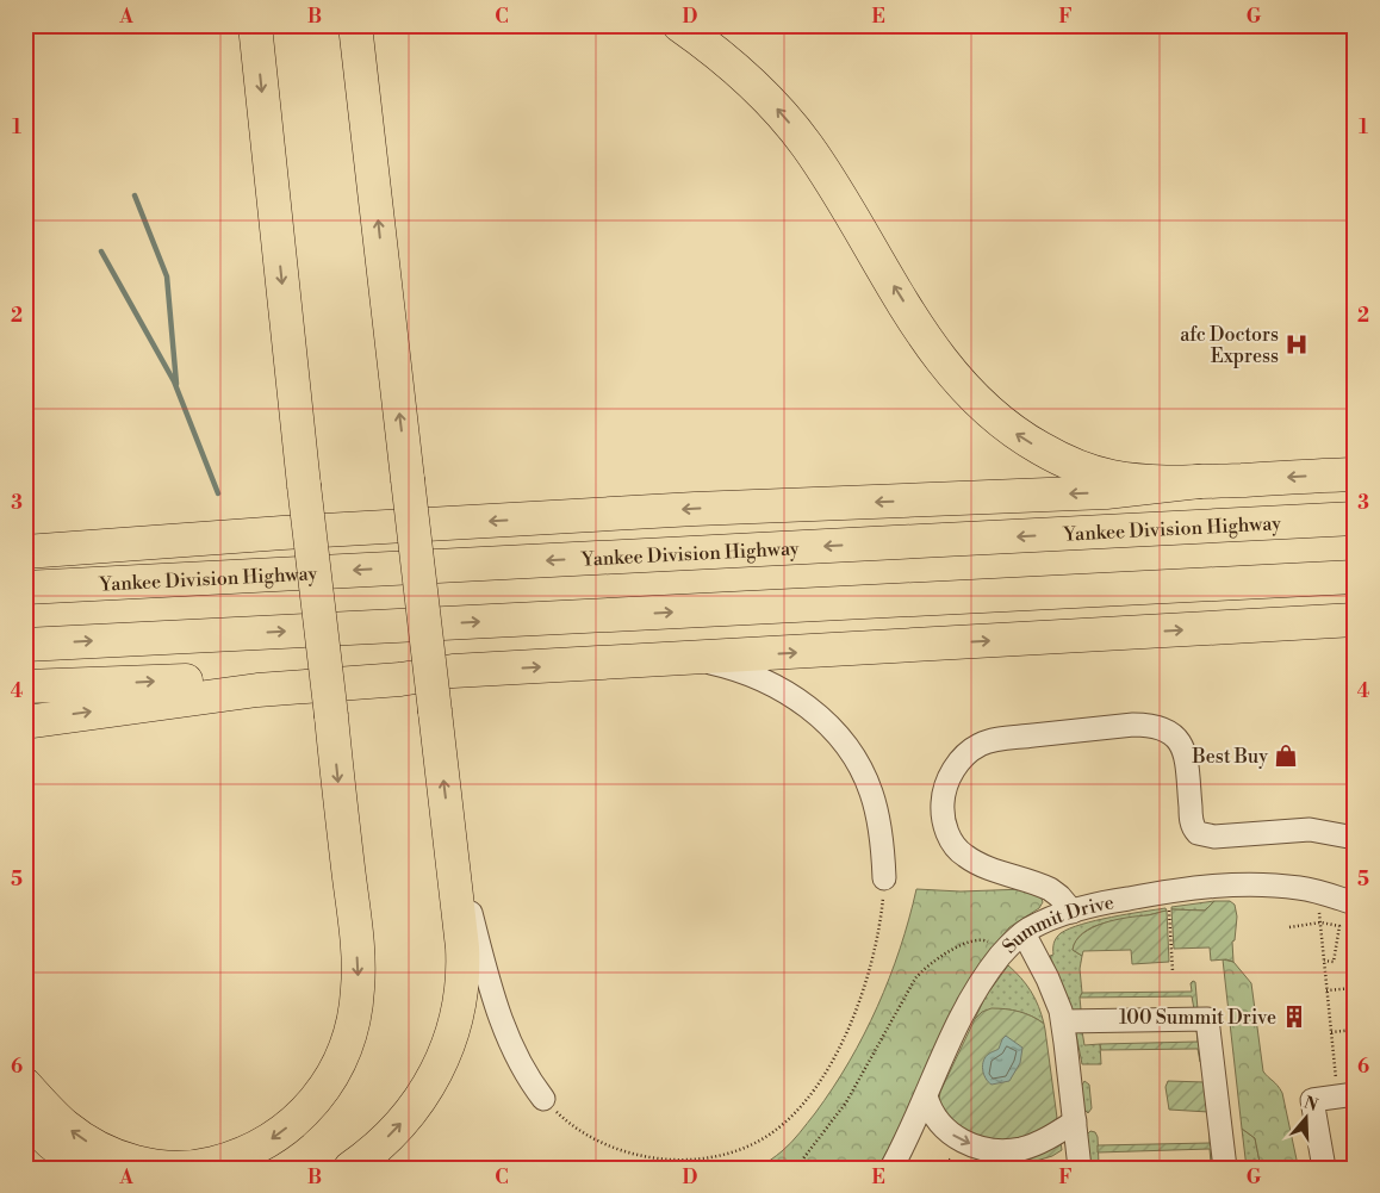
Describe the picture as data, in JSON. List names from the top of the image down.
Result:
{
  "streets": {
    "highway": ["Yankee Division Highway"],
    "street": ["Summit Drive"]
  },
  "places": {
    "hospital": ["afc Doctors Express"],
    "shop": ["Best Buy"],
    "building": ["100 Summit Drive"]
  },
  "north": "top",
  "grid": {
    "columns": [
      "A",
      "B",
      "C",
      "D",
      "E",
      "F",
      "G"
    ],
    "rows": [
      "1",
      "2",
      "3",
      "4",
      "5",
      "6"
    ]
  }
}
